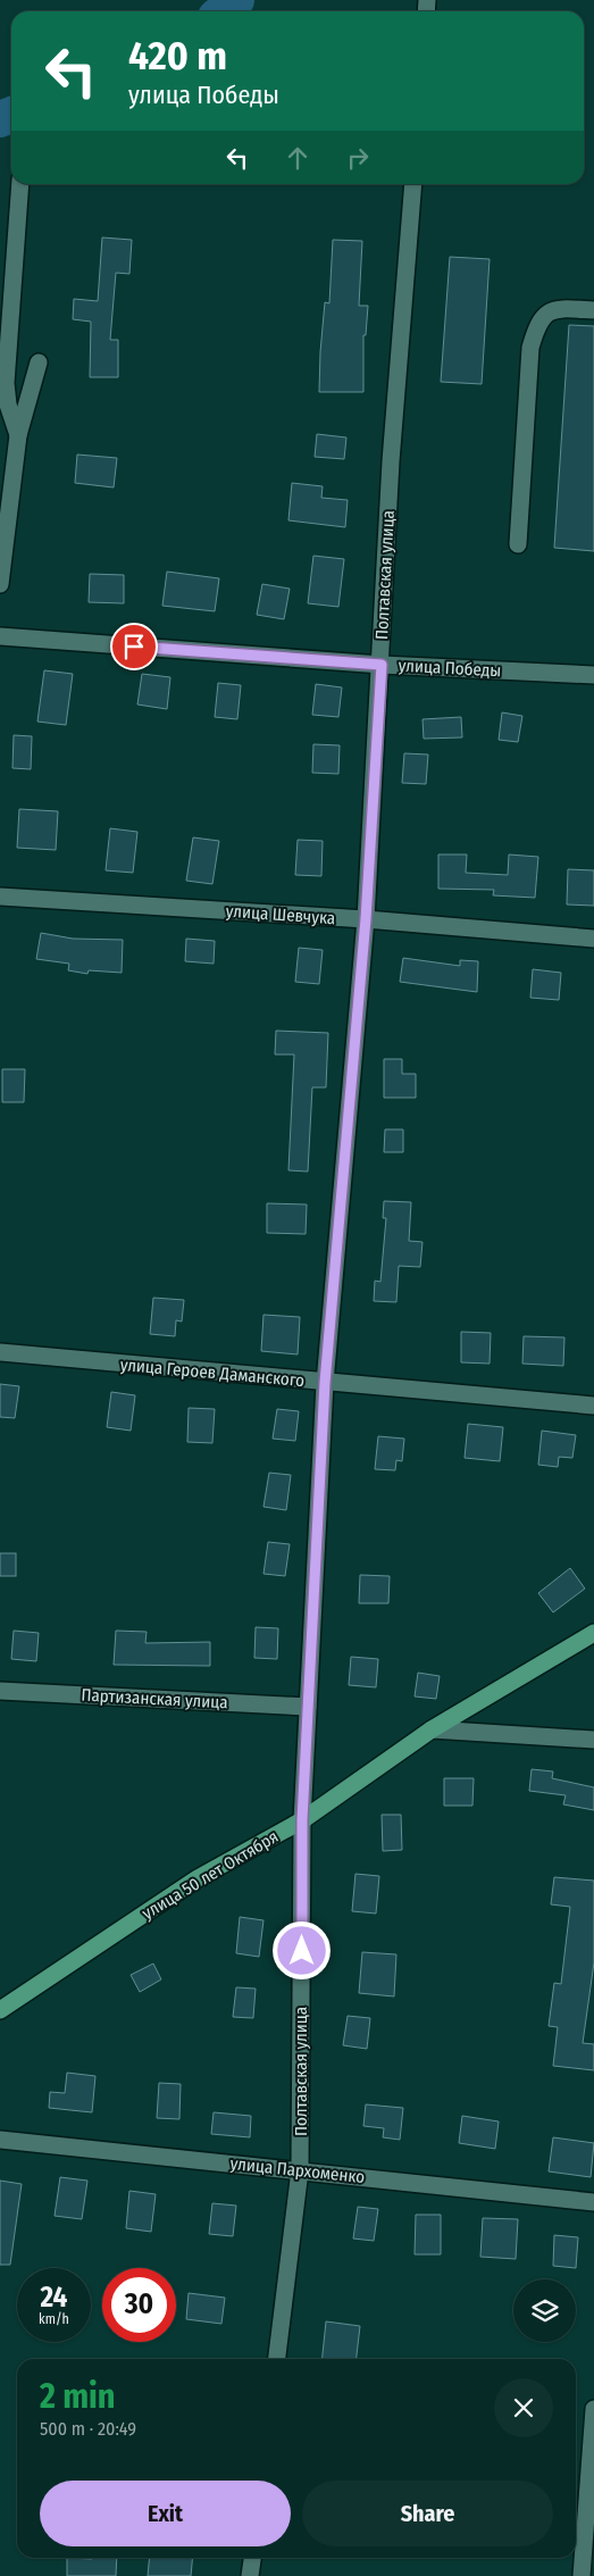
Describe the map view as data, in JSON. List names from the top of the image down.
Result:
{
  "streets": {
    "main road": ["улица 50 лет Октября"],
    "street": [
      "Полтавская улица",
      "улица Победы",
      "улица Шевчука",
      "улица Героев Даманского",
      "Партизанская улица",
      "улица Пархоменко"
    ]
  },
  "crossings": [
    ["Полтавская улица", "улица Победы"],
    ["Полтавская улица", "улица Шевчука"],
    ["Полтавская улица", "улица Героев Даманского"],
    ["Полтавская улица", "Партизанская улица"],
    ["Полтавская улица", "улица 50 лет Октября"],
    ["Полтавская улица", "улица Пархоменко"]
  ],
  "page": {
    "turn": ["420 m", "улица Победы"],
    "speed": "24 km/h",
    "limit": "30",
    "heading": ["2 min", "500 m · 20:49"],
    "buttons": ["Exit", "Share"]
  }
}
